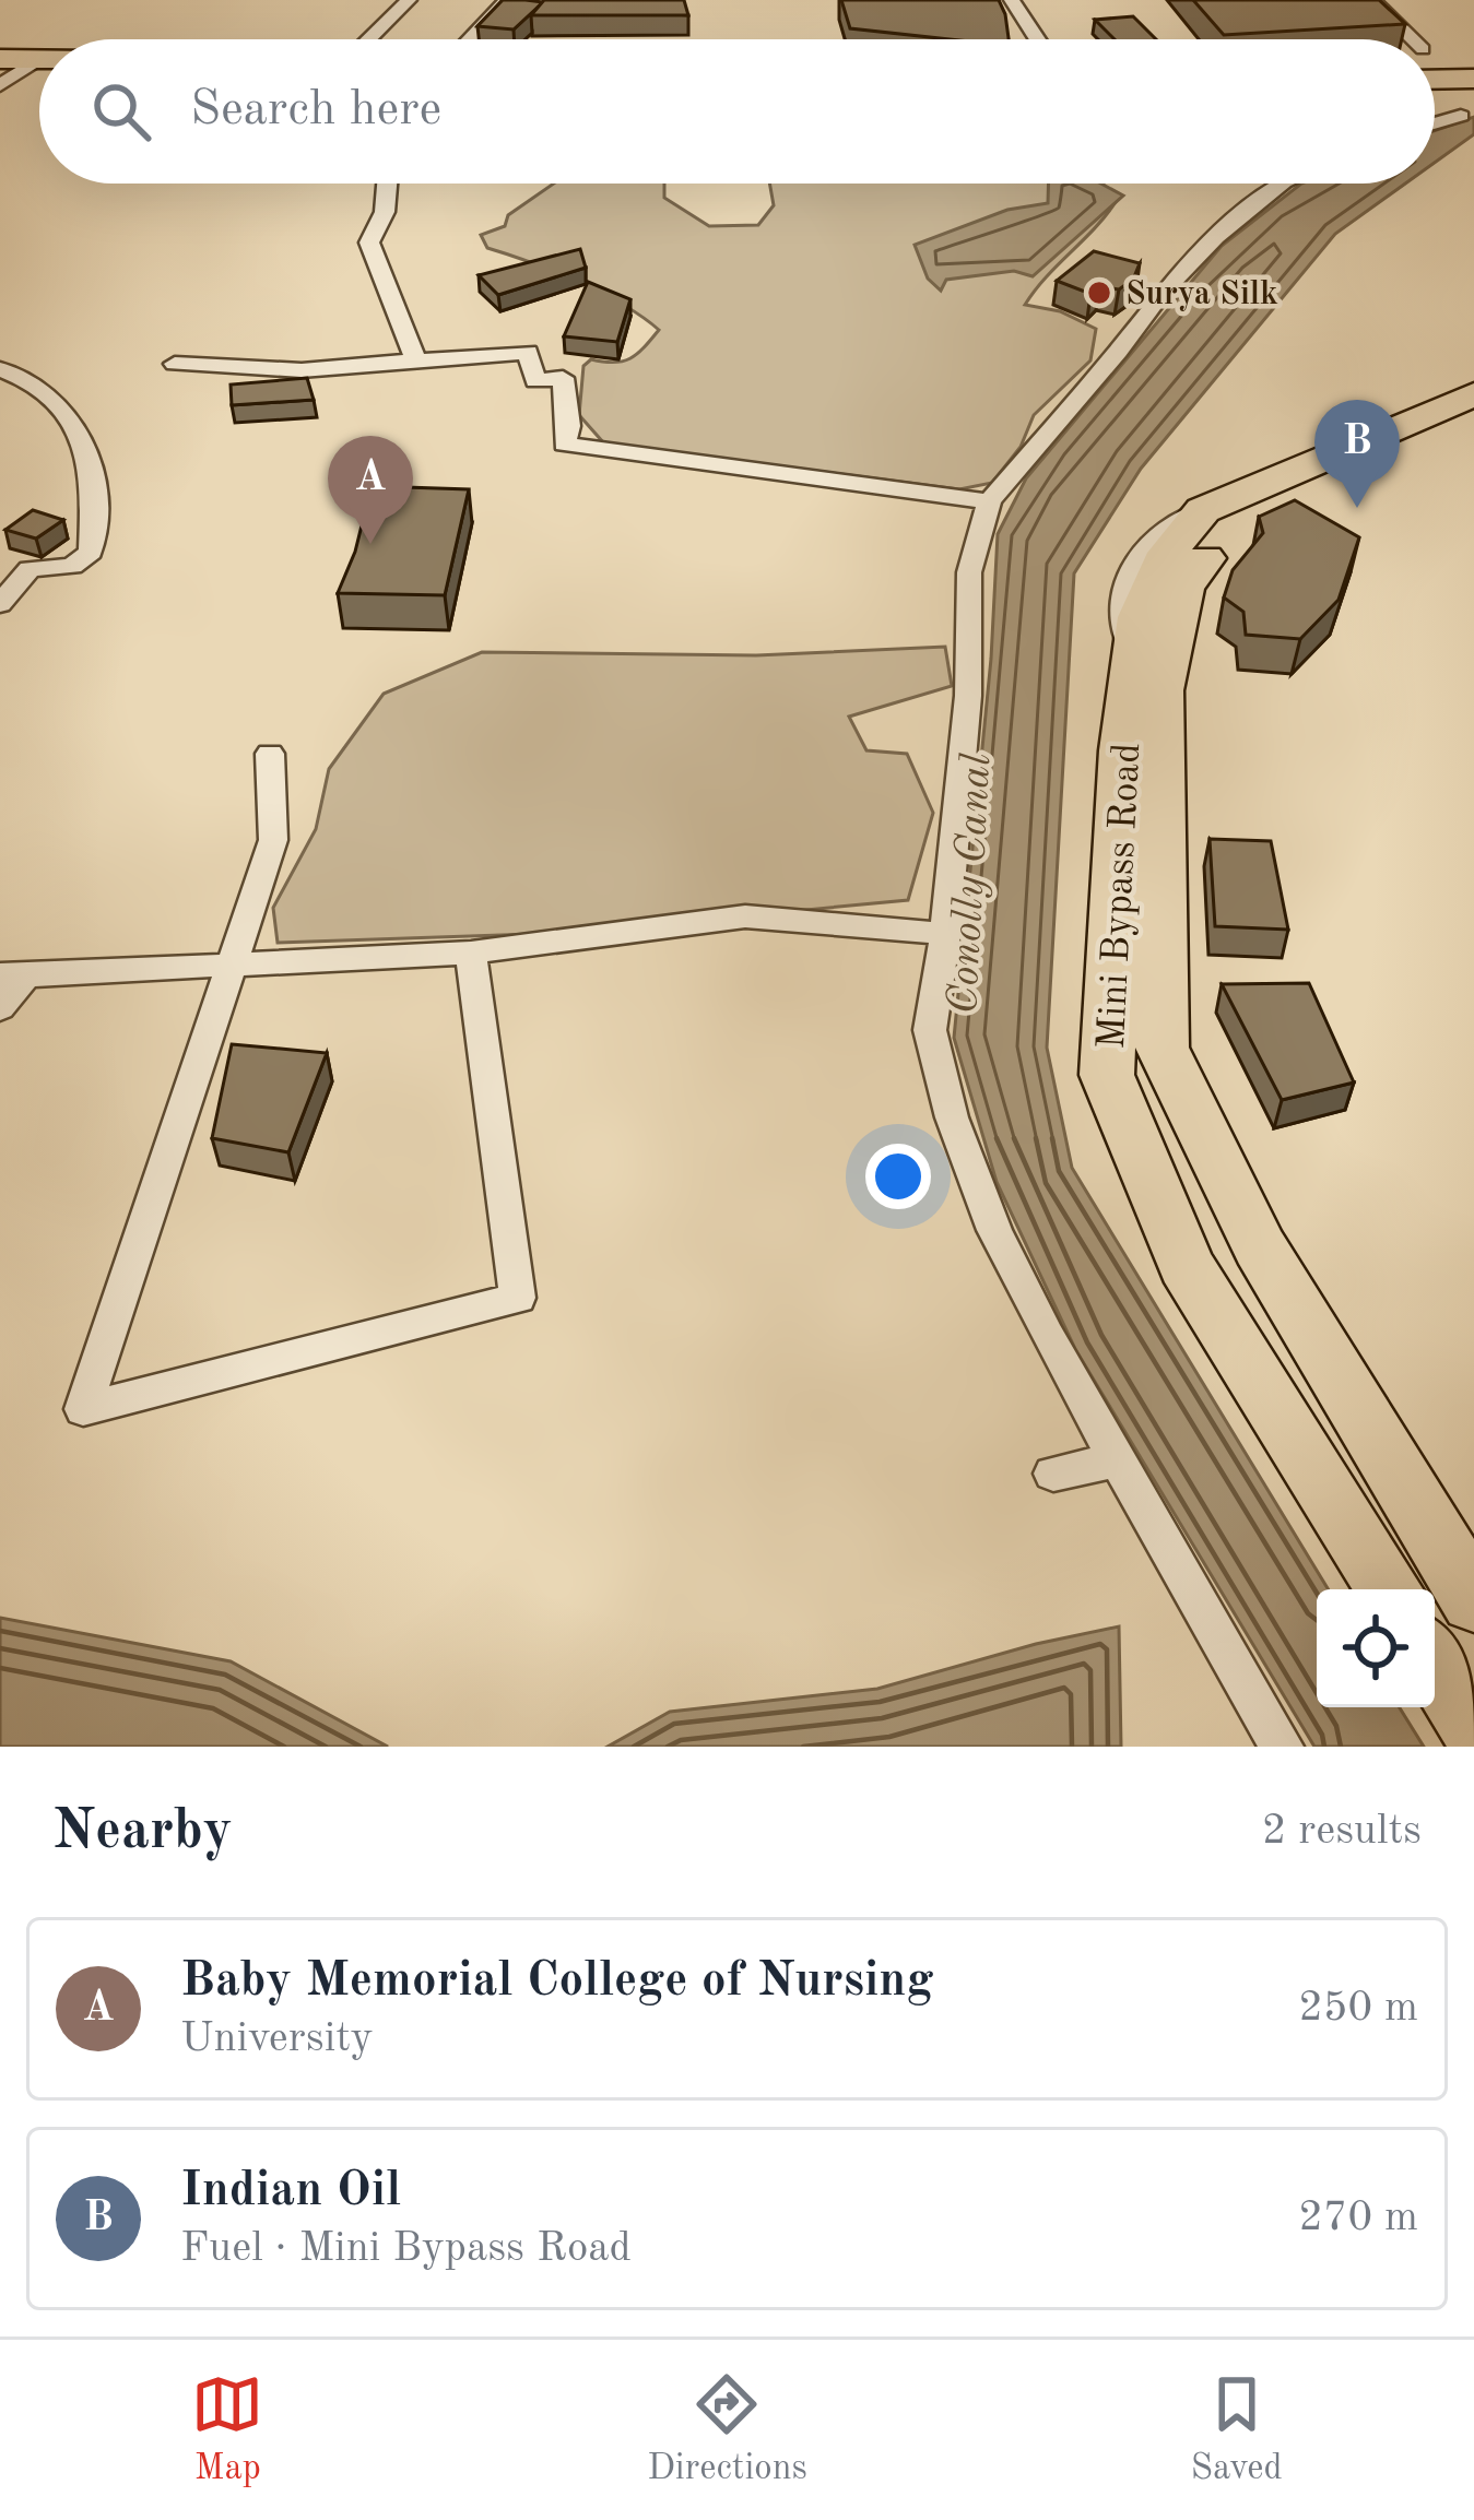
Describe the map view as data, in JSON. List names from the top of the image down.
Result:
{
  "streets": {
    "main road": ["Mini Bypass Road"]
  },
  "water": ["Conolly Canal"],
  "places": ["Surya Silk"],
  "page": {
    "search": "Search here",
    "pins": ["B", "A"],
    "heading": ["Nearby", "2 results"],
    "list": [
      {
        "mark": "A",
        "name": "Baby Memorial College of Nursing",
        "note": "University",
        "value": "250 m"
      },
      {
        "mark": "B",
        "name": "Indian Oil",
        "note": "Fuel · Mini Bypass Road",
        "value": "270 m"
      }
    ],
    "nav": ["Map", "Directions", "Saved"]
  }
}
